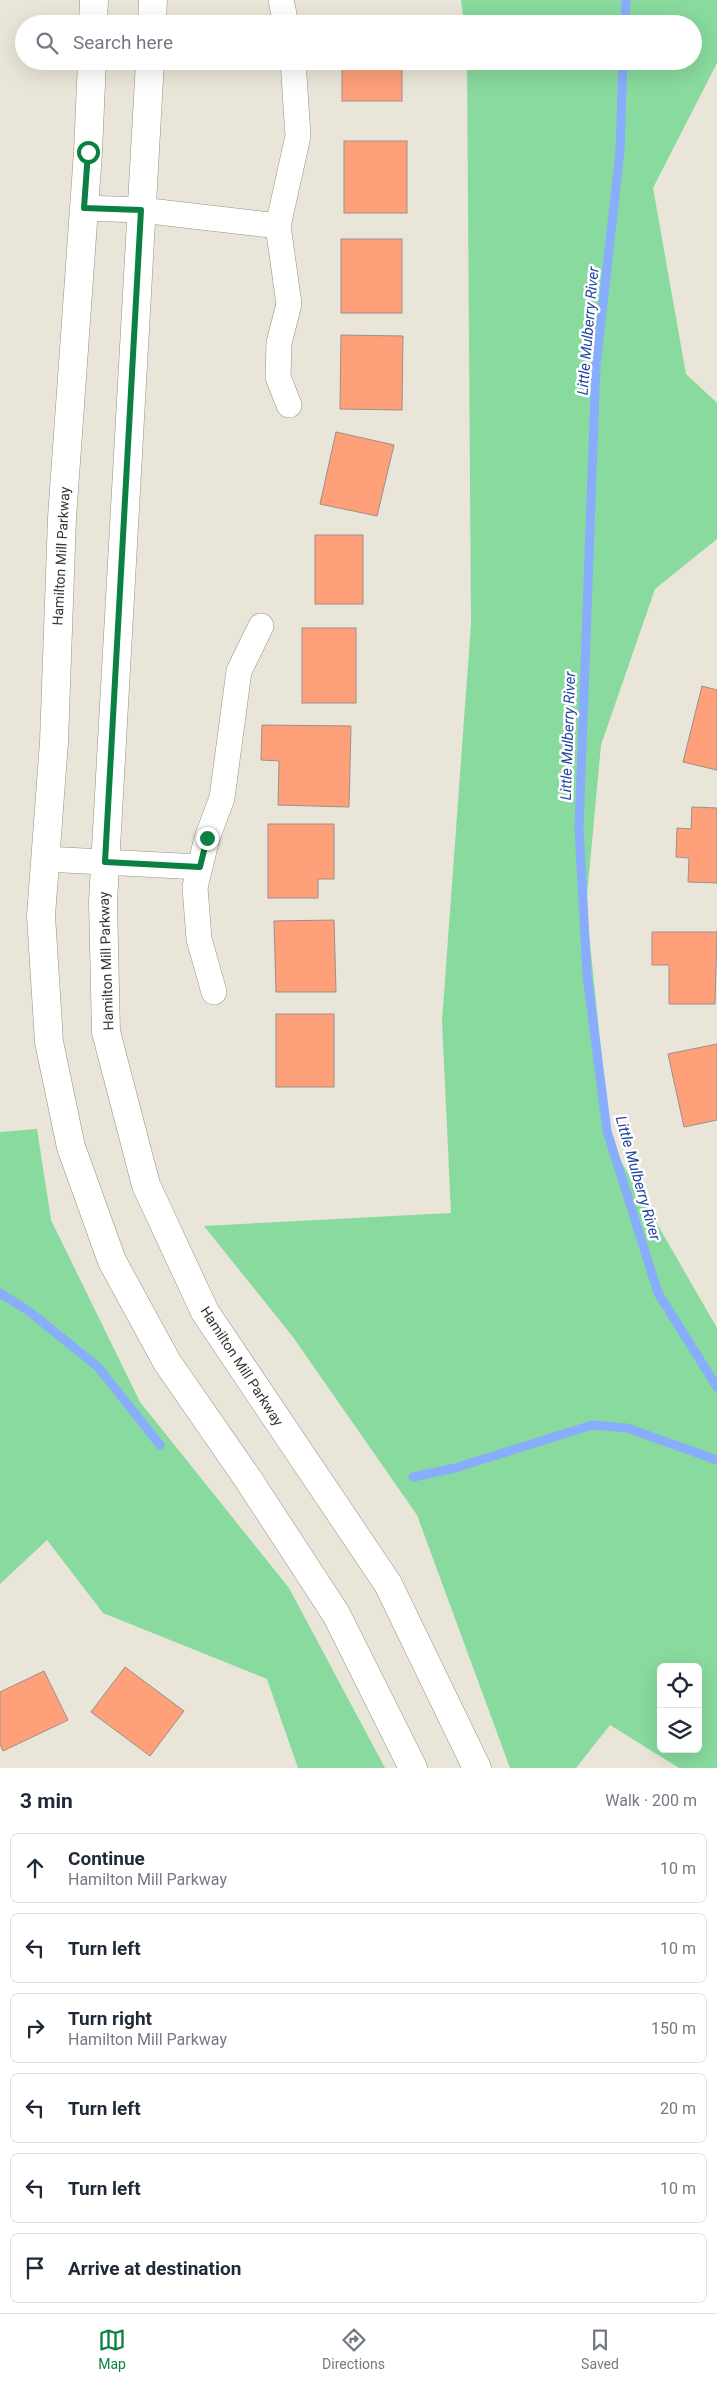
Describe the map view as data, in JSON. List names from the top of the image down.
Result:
{
  "streets": {
    "street": ["Hamilton Mill Parkway"]
  },
  "water": ["Little Mulberry River"],
  "page": {
    "search": "Search here",
    "heading": ["3 min", "Walk · 200 m"],
    "list": [
      ["Continue", "Hamilton Mill Parkway", "10 m"],
      ["Turn left", "10 m"],
      ["Turn right", "Hamilton Mill Parkway", "150 m"],
      ["Turn left", "20 m"],
      ["Turn left", "10 m"],
      "Arrive at destination"
    ],
    "nav": ["Map", "Directions", "Saved"]
  }
}
